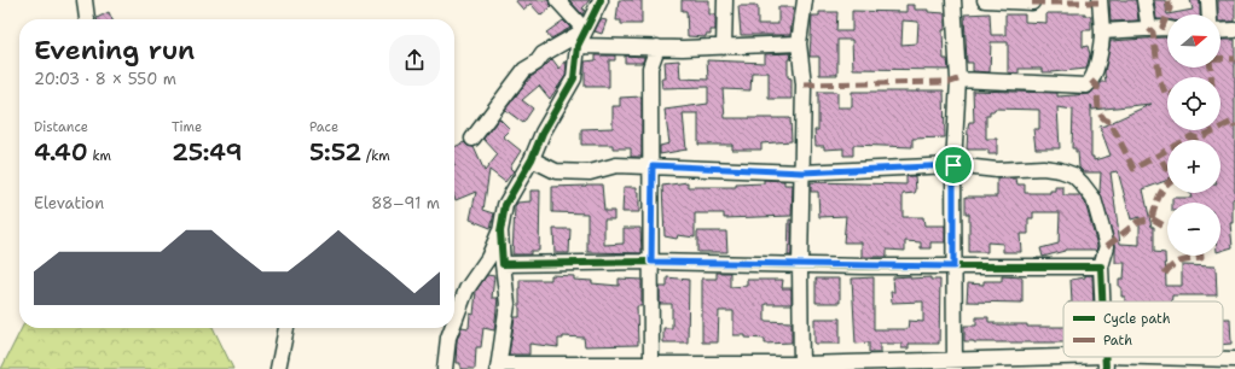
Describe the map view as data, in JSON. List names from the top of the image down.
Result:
{
  "legend": ["Cycle path", "Path"],
  "north": "right",
  "page": {
    "map_buttons": ["+", "−"],
    "heading": ["Evening run", "20:03 · 8 × 550 m"],
    "stats": [
      ["Distance", "4.40 km"],
      ["Time", "25:49"],
      ["Pace", "5:52 /km"]
    ],
    "chart": ["Elevation", "88–91 m"]
  }
}
